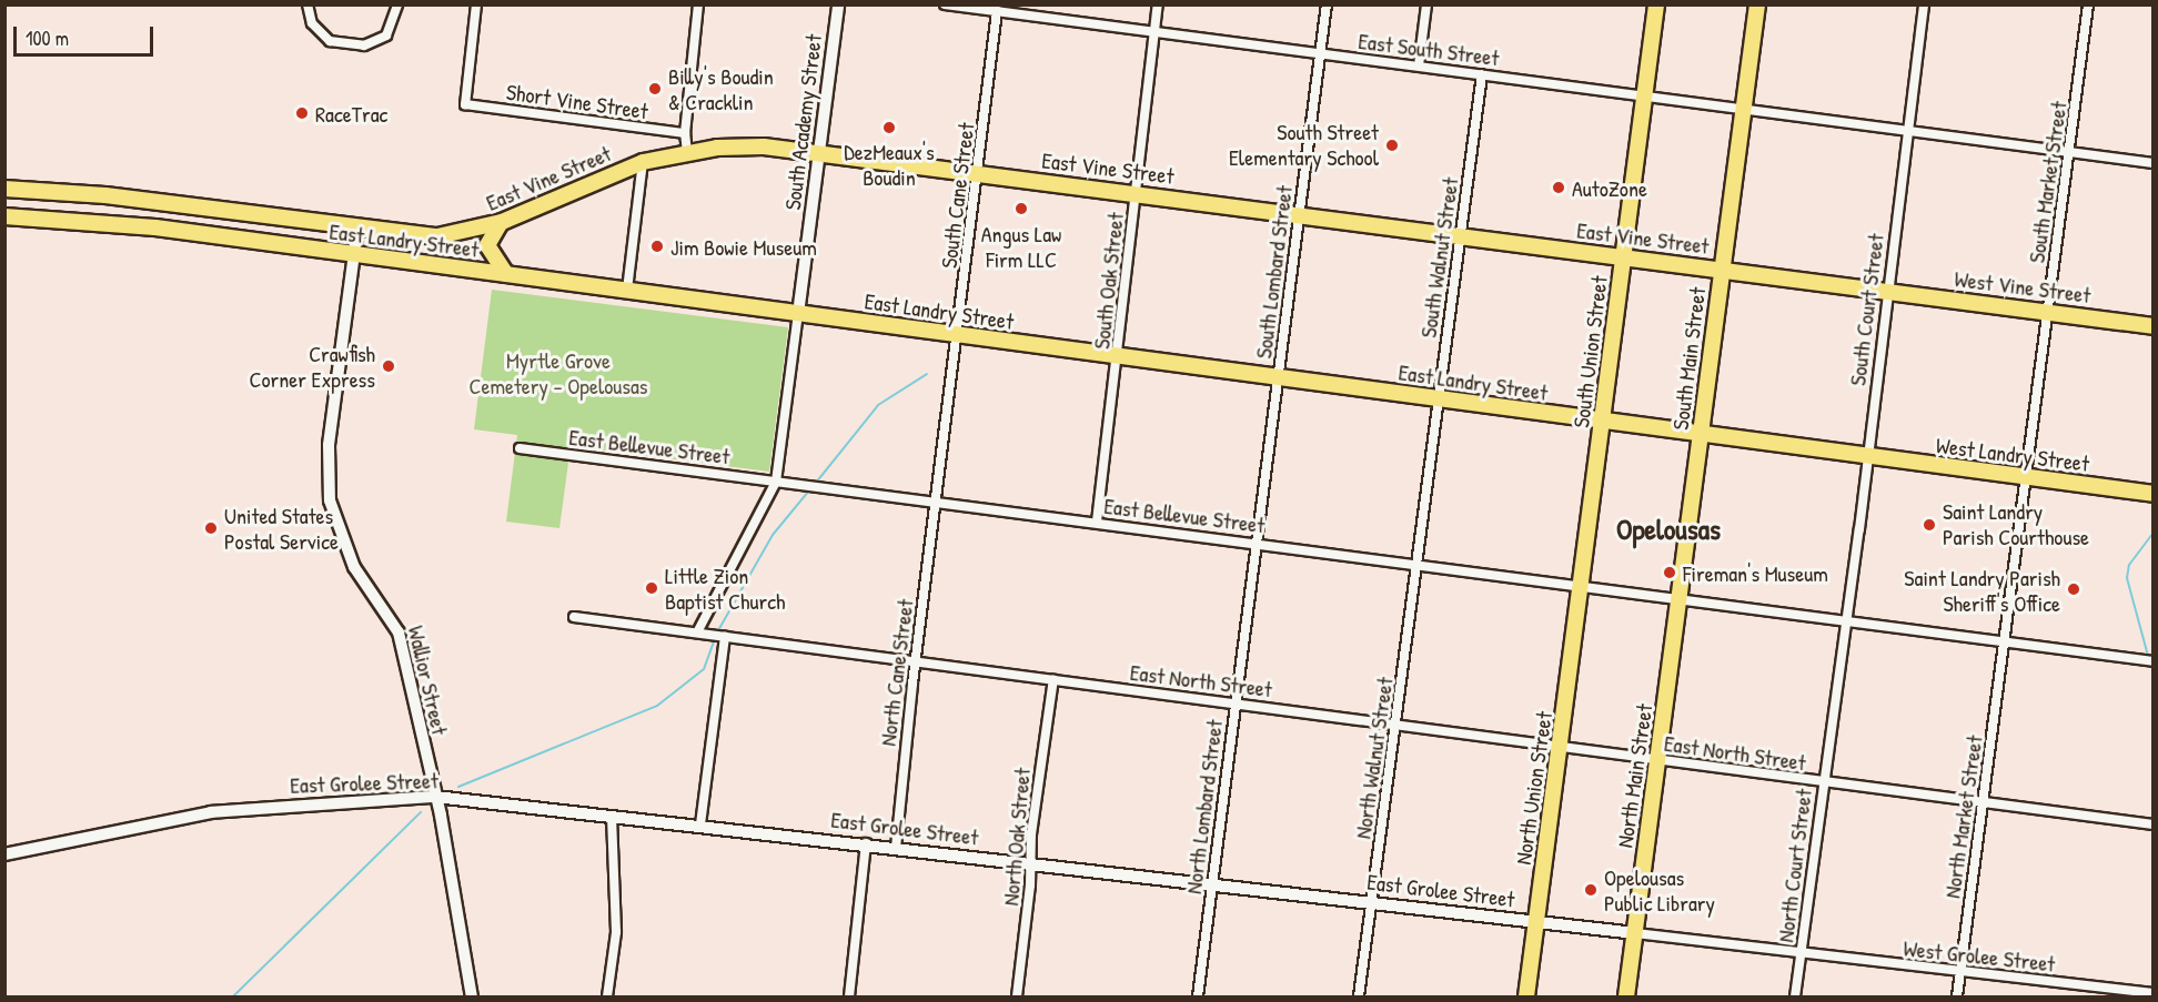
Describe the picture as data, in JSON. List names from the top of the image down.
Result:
{
  "streets": {
    "main road": [
      "East Vine Street",
      "East Landry Street",
      "West Vine Street",
      "South Union Street",
      "South Main Street",
      "West Landry Street",
      "North Main Street",
      "North Union Street"
    ],
    "street": [
      "East South Street",
      "Short Vine Street",
      "South Academy Street",
      "South Market Street",
      "South Cane Street",
      "South Walnut Street",
      "South Lombard Street",
      "South Oak Street",
      "South Court Street",
      "East Bellevue Street",
      "North Cane Street",
      "Wallior Street",
      "East North Street",
      "North Walnut Street",
      "East Grolee Street",
      "North Lombard Street",
      "North Market Street",
      "North Oak Street",
      "North Court Street",
      "West Grolee Street"
    ]
  },
  "crossings": [
    ["East South Street", "South Market Street"],
    ["East South Street", "South Cane Street"],
    ["East South Street", "South Walnut Street"],
    ["East South Street", "South Lombard Street"],
    ["East South Street", "South Oak Street"],
    ["East South Street", "South Court Street"],
    ["East South Street", "South Union Street"],
    ["East South Street", "South Main Street"],
    ["South Academy Street", "East Vine Street"],
    ["South Academy Street", "East Landry Street"],
    ["South Academy Street", "East Bellevue Street"],
    ["East Vine Street", "South Cane Street"],
    ["East Vine Street", "South Walnut Street"],
    ["East Vine Street", "South Lombard Street"],
    ["East Vine Street", "South Oak Street"],
    ["East Vine Street", "West Vine Street"],
    ["East Vine Street", "South Court Street"],
    ["East Vine Street", "South Union Street"],
    ["East Vine Street", "South Main Street"],
    ["East Vine Street", "Wallior Street"],
    ["South Market Street", "West Vine Street"],
    ["South Market Street", "East Bellevue Street"],
    ["South Market Street", "West Landry Street"],
    ["South Market Street", "North Market Street"],
    ["South Cane Street", "East Landry Street"],
    ["South Cane Street", "East Bellevue Street"],
    ["South Cane Street", "North Cane Street"],
    ["East Landry Street", "South Walnut Street"],
    ["East Landry Street", "South Lombard Street"],
    ["East Landry Street", "South Oak Street"],
    ["East Landry Street", "South Court Street"],
    ["East Landry Street", "South Union Street"],
    ["East Landry Street", "South Main Street"],
    ["East Landry Street", "West Landry Street"],
    ["East Landry Street", "Wallior Street"],
    ["South Walnut Street", "East Bellevue Street"],
    ["South Walnut Street", "North Walnut Street"],
    ["South Lombard Street", "East Bellevue Street"],
    ["South Lombard Street", "North Lombard Street"],
    ["South Oak Street", "East Bellevue Street"],
    ["West Vine Street", "South Court Street"],
    ["South Court Street", "East Bellevue Street"],
    ["South Court Street", "West Landry Street"],
    ["South Court Street", "North Court Street"],
    ["South Union Street", "East Bellevue Street"],
    ["South Union Street", "North Union Street"],
    ["South Main Street", "East Bellevue Street"],
    ["South Main Street", "North Main Street"],
    ["East Bellevue Street", "North Cane Street"],
    ["East Bellevue Street", "North Walnut Street"],
    ["East Bellevue Street", "North Main Street"],
    ["East Bellevue Street", "North Union Street"],
    ["East Bellevue Street", "North Lombard Street"],
    ["East Bellevue Street", "North Market Street"],
    ["East Bellevue Street", "North Court Street"],
    ["North Cane Street", "East North Street"],
    ["North Cane Street", "East Grolee Street"],
    ["Wallior Street", "East Grolee Street"],
    ["East North Street", "North Walnut Street"],
    ["East North Street", "North Main Street"],
    ["East North Street", "North Union Street"],
    ["East North Street", "North Lombard Street"],
    ["East North Street", "North Market Street"],
    ["East North Street", "North Oak Street"],
    ["East North Street", "North Court Street"],
    ["North Walnut Street", "East Grolee Street"],
    ["North Main Street", "East Grolee Street"],
    ["East Grolee Street", "North Union Street"],
    ["East Grolee Street", "North Lombard Street"],
    ["East Grolee Street", "North Oak Street"],
    ["East Grolee Street", "North Court Street"],
    ["East Grolee Street", "West Grolee Street"],
    ["North Market Street", "West Grolee Street"],
    ["North Court Street", "West Grolee Street"]
  ],
  "districts": ["Opelousas"],
  "parks": ["Myrtle Grove Cemetery - Opelousas"],
  "places": [
    "Billy's Boudin & Cracklin",
    "RaceTrac",
    "DezMeaux's Boudin",
    "South Street Elementary School",
    "AutoZone",
    "Angus Law Firm LLC",
    "Jim Bowie Museum",
    "Crawfish Corner Express",
    "Saint Landry Parish Courthouse",
    "United States Postal Service",
    "Fireman's Museum",
    "Little Zion Baptist Church",
    "Saint Landry Parish Sheriff's Office",
    "Opelousas Public Library"
  ],
  "scale_bar": "100 m"
}
